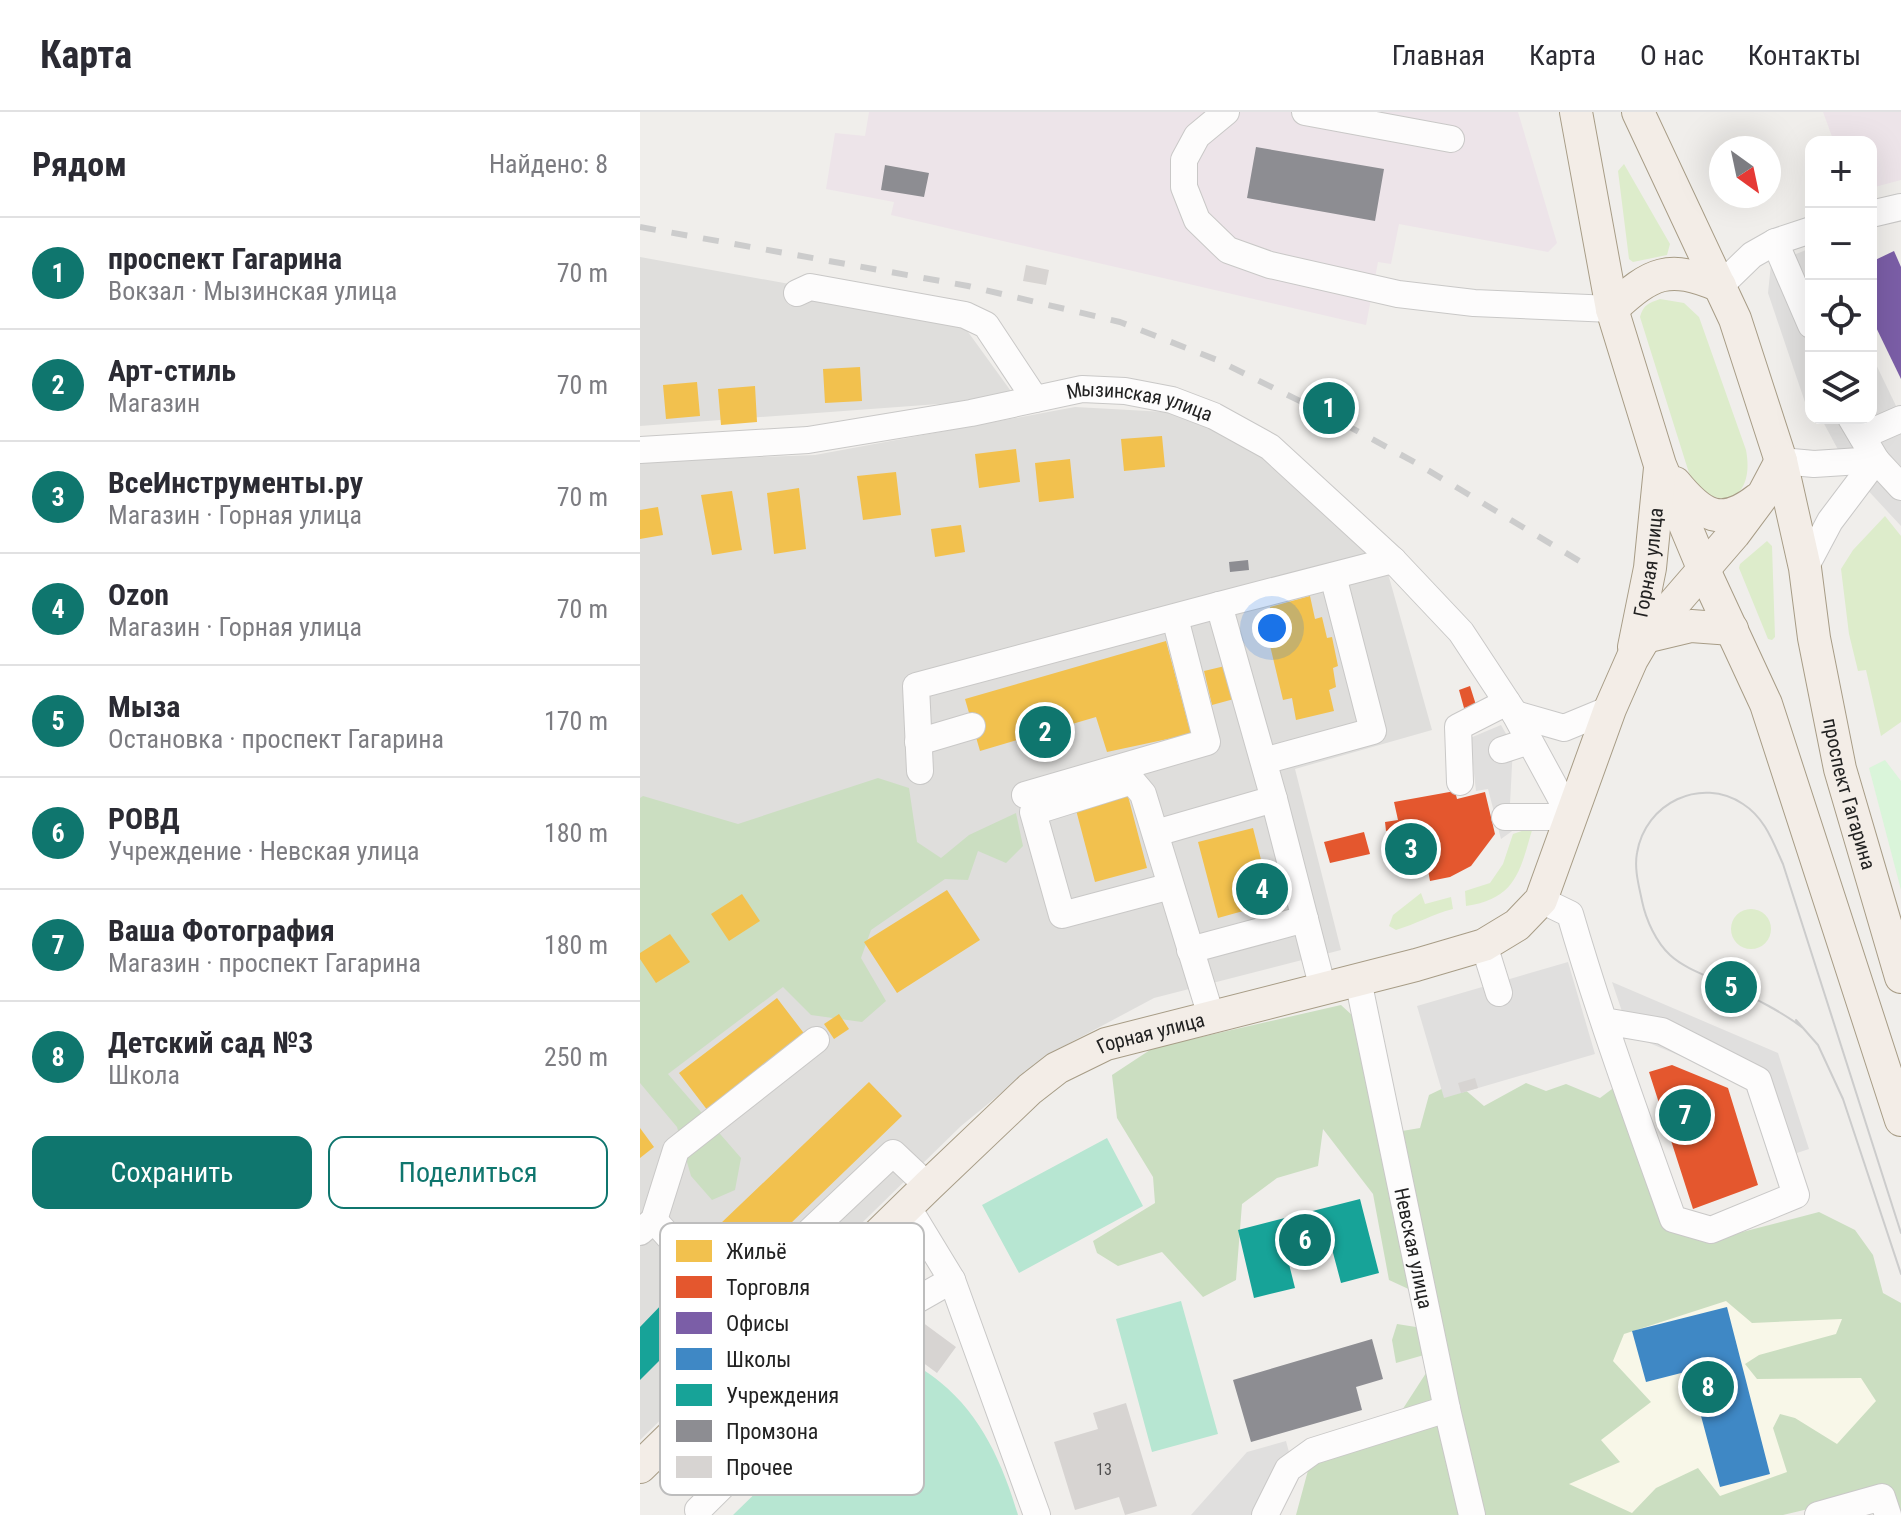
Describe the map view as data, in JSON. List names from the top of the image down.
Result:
{
  "streets": {
    "main road": ["Горная улица", "проспект Гагарина"],
    "street": ["Мызинская улица", "Невская улица"]
  },
  "crossings": [
    ["Мызинская улица", "Горная улица"],
    ["Горная улица", "проспект Гагарина"],
    ["Горная улица", "Невская улица"]
  ],
  "house_numbers": ["13"],
  "legend": [
    "Жильё",
    "Торговля",
    "Офисы",
    "Школы",
    "Учреждения",
    "Промзона",
    "Прочее"
  ],
  "north": "bottom right",
  "page": {
    "header": "Карта",
    "nav": [
      "Главная",
      "Карта",
      "О нас",
      "Контакты"
    ],
    "heading": ["Рядом", "Найдено: 8"],
    "map_buttons": ["+", "−"],
    "list": [
      {
        "mark": "1",
        "name": "проспект Гагарина",
        "note": "Вокзал · Мызинская улица",
        "value": "70 m"
      },
      {
        "mark": "2",
        "name": "Арт-стиль",
        "note": "Магазин",
        "value": "70 m"
      },
      {
        "mark": "3",
        "name": "ВсеИнструменты.ру",
        "note": "Магазин · Горная улица",
        "value": "70 m"
      },
      {
        "mark": "4",
        "name": "Ozon",
        "note": "Магазин · Горная улица",
        "value": "70 m"
      },
      {
        "mark": "5",
        "name": "Мыза",
        "note": "Остановка · проспект Гагарина",
        "value": "170 m"
      },
      {
        "mark": "6",
        "name": "РОВД",
        "note": "Учреждение · Невская улица",
        "value": "180 m"
      },
      {
        "mark": "7",
        "name": "Ваша Фотография",
        "note": "Магазин · проспект Гагарина",
        "value": "180 m"
      },
      {
        "mark": "8",
        "name": "Детский сад №3",
        "note": "Школа",
        "value": "250 m"
      }
    ],
    "pins": [
      "1",
      "2",
      "3",
      "4",
      "5",
      "7",
      "6",
      "8"
    ],
    "buttons": ["Сохранить", "Поделиться"]
  }
}
